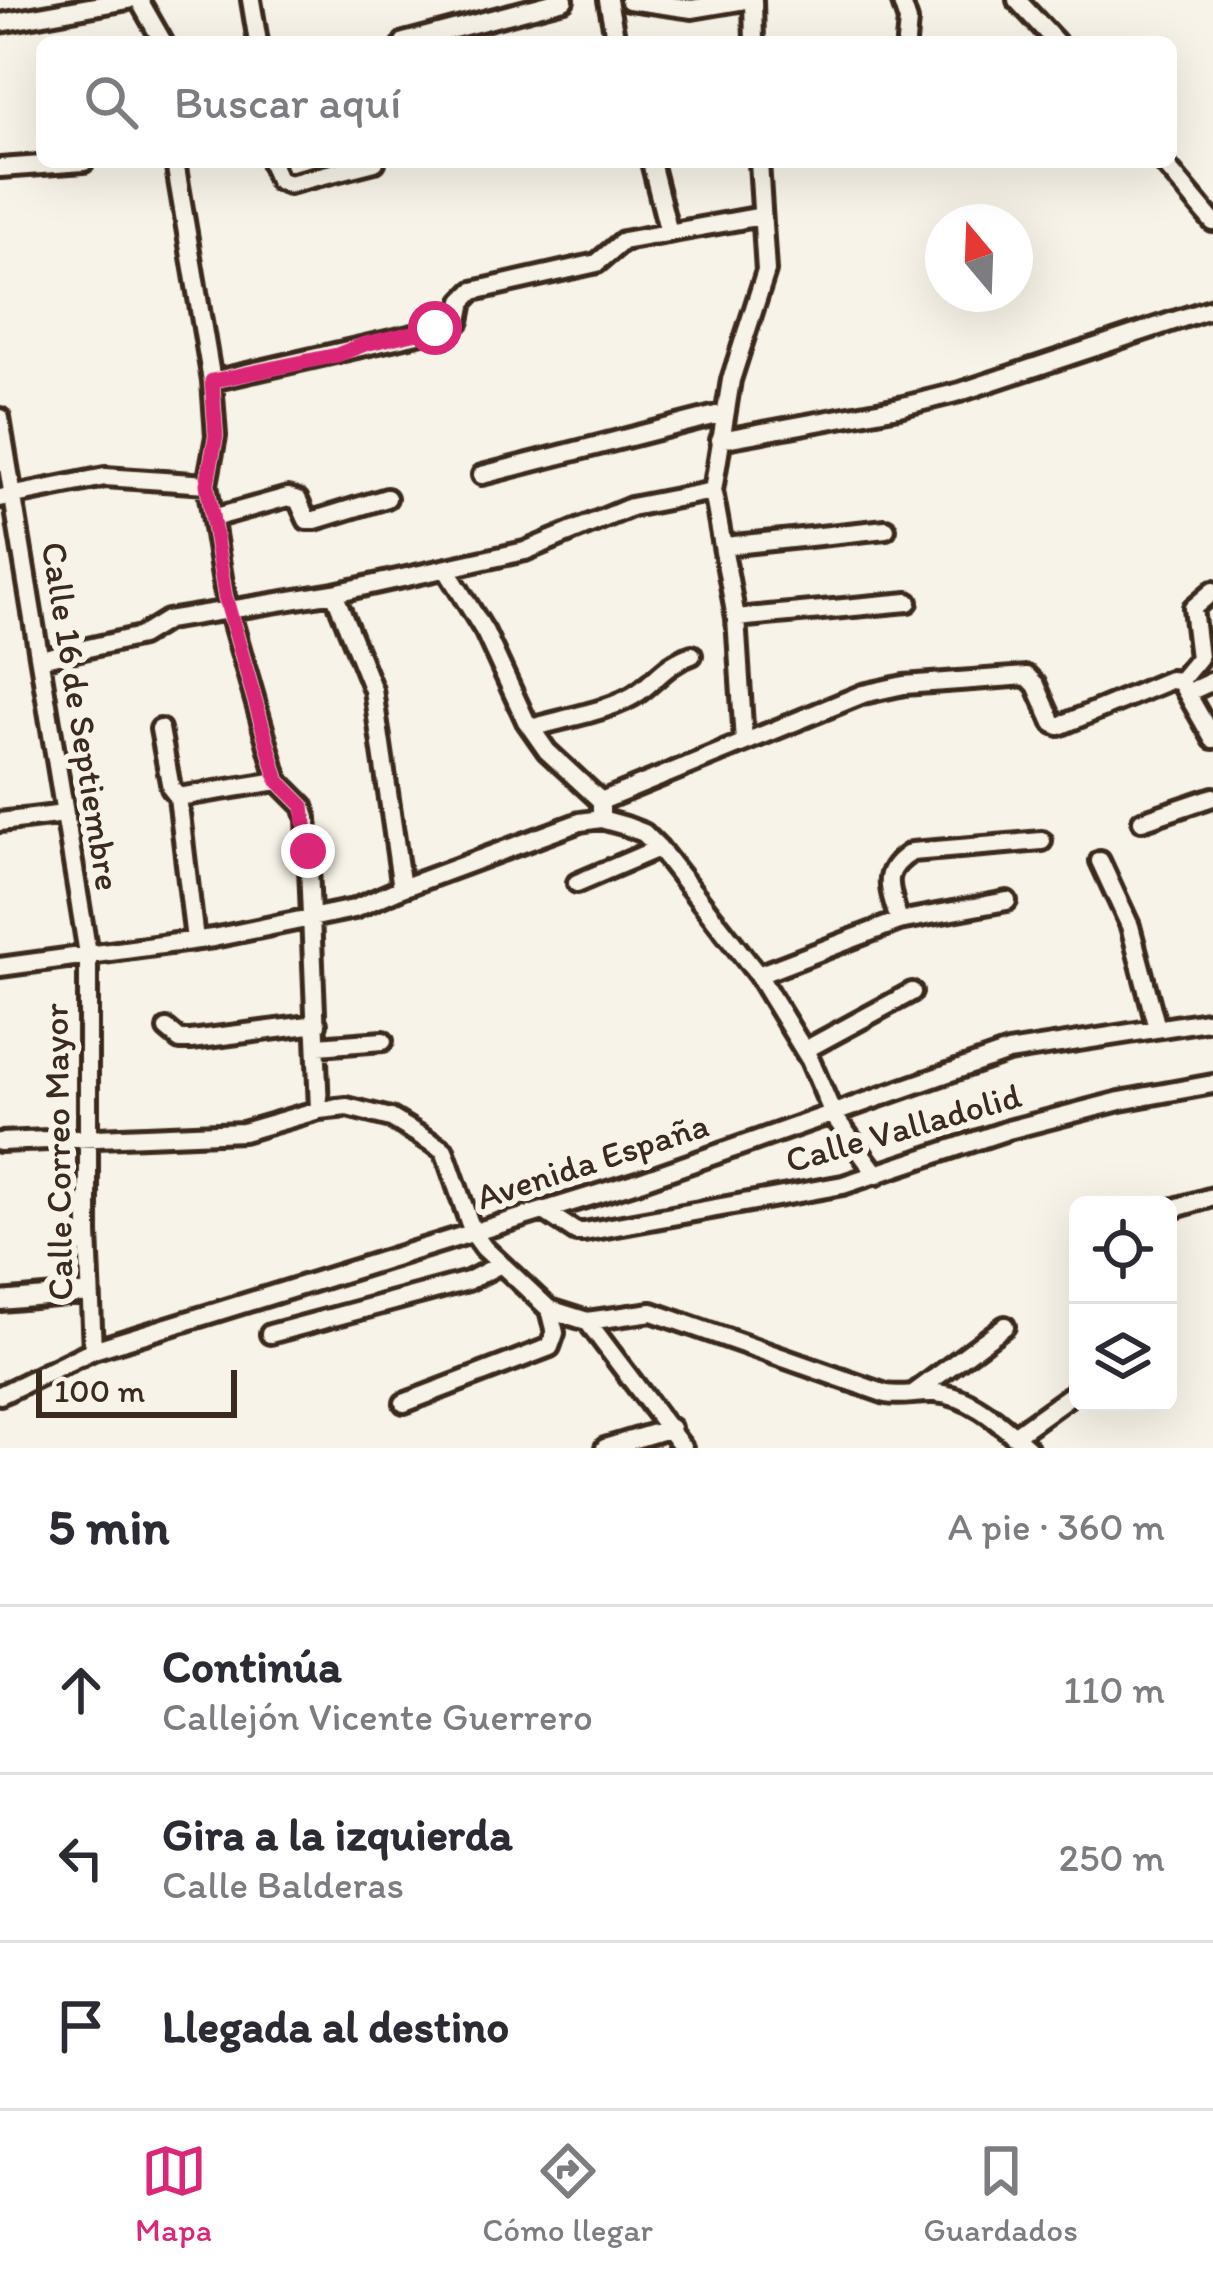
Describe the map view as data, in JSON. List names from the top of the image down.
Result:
{
  "streets": {
    "street": [
      "Calle 16 de Septiembre",
      "Calle Valladolid",
      "Calle Correo Mayor",
      "Avenida España"
    ]
  },
  "crossings": [
    ["Calle 16 de Septiembre", "Calle Correo Mayor"],
    ["Calle Valladolid", "Avenida España"],
    ["Calle Correo Mayor", "Avenida España"]
  ],
  "scale_bar": "100 m",
  "north": "top",
  "page": {
    "search": "Buscar aquí",
    "scale": "100 m",
    "heading": ["5 min", "A pie · 360 m"],
    "list": [
      ["Continúa", "Callejón Vicente Guerrero", "110 m"],
      ["Gira a la izquierda", "Calle Balderas", "250 m"],
      "Llegada al destino"
    ],
    "nav": ["Mapa", "Cómo llegar", "Guardados"]
  }
}
